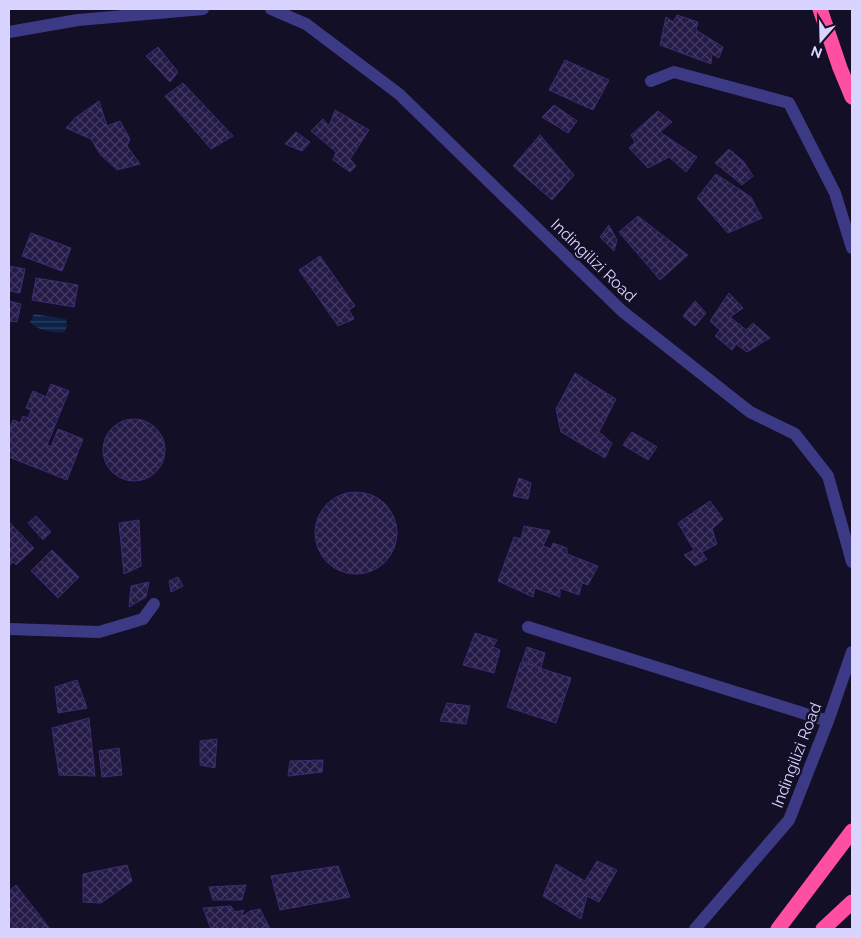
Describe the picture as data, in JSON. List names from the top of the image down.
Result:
{
  "streets": {
    "street": ["Indingilizi Road"]
  },
  "north": "bottom"
}
